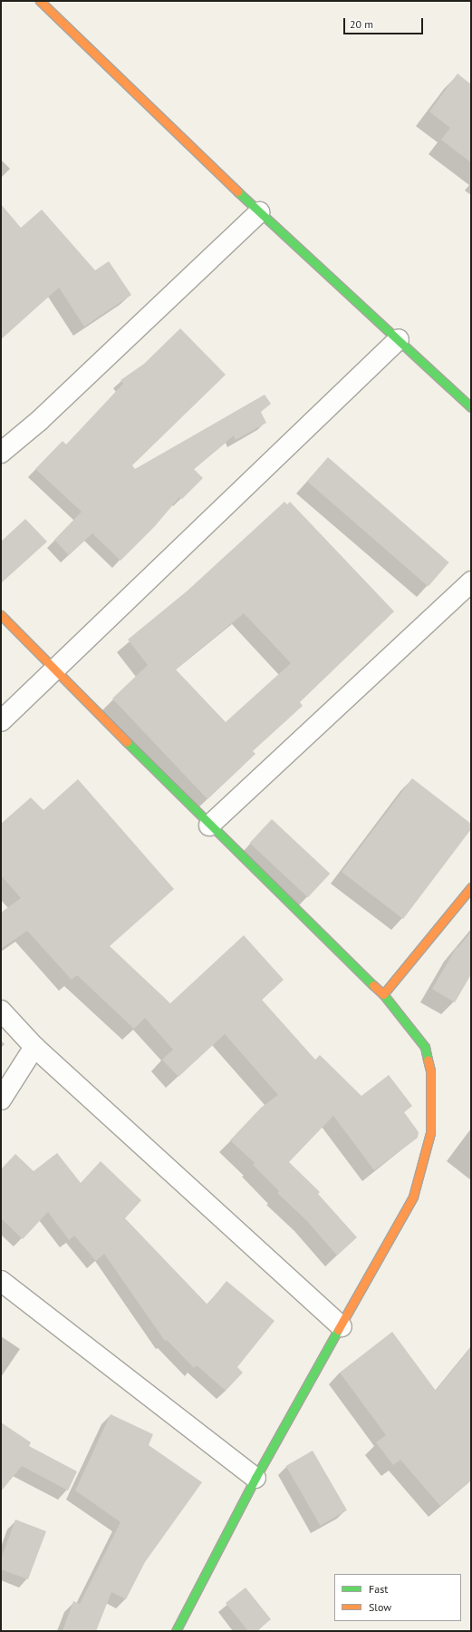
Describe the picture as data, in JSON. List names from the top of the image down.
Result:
{
  "legend": ["Fast", "Slow"],
  "scale_bar": "20 m"
}
